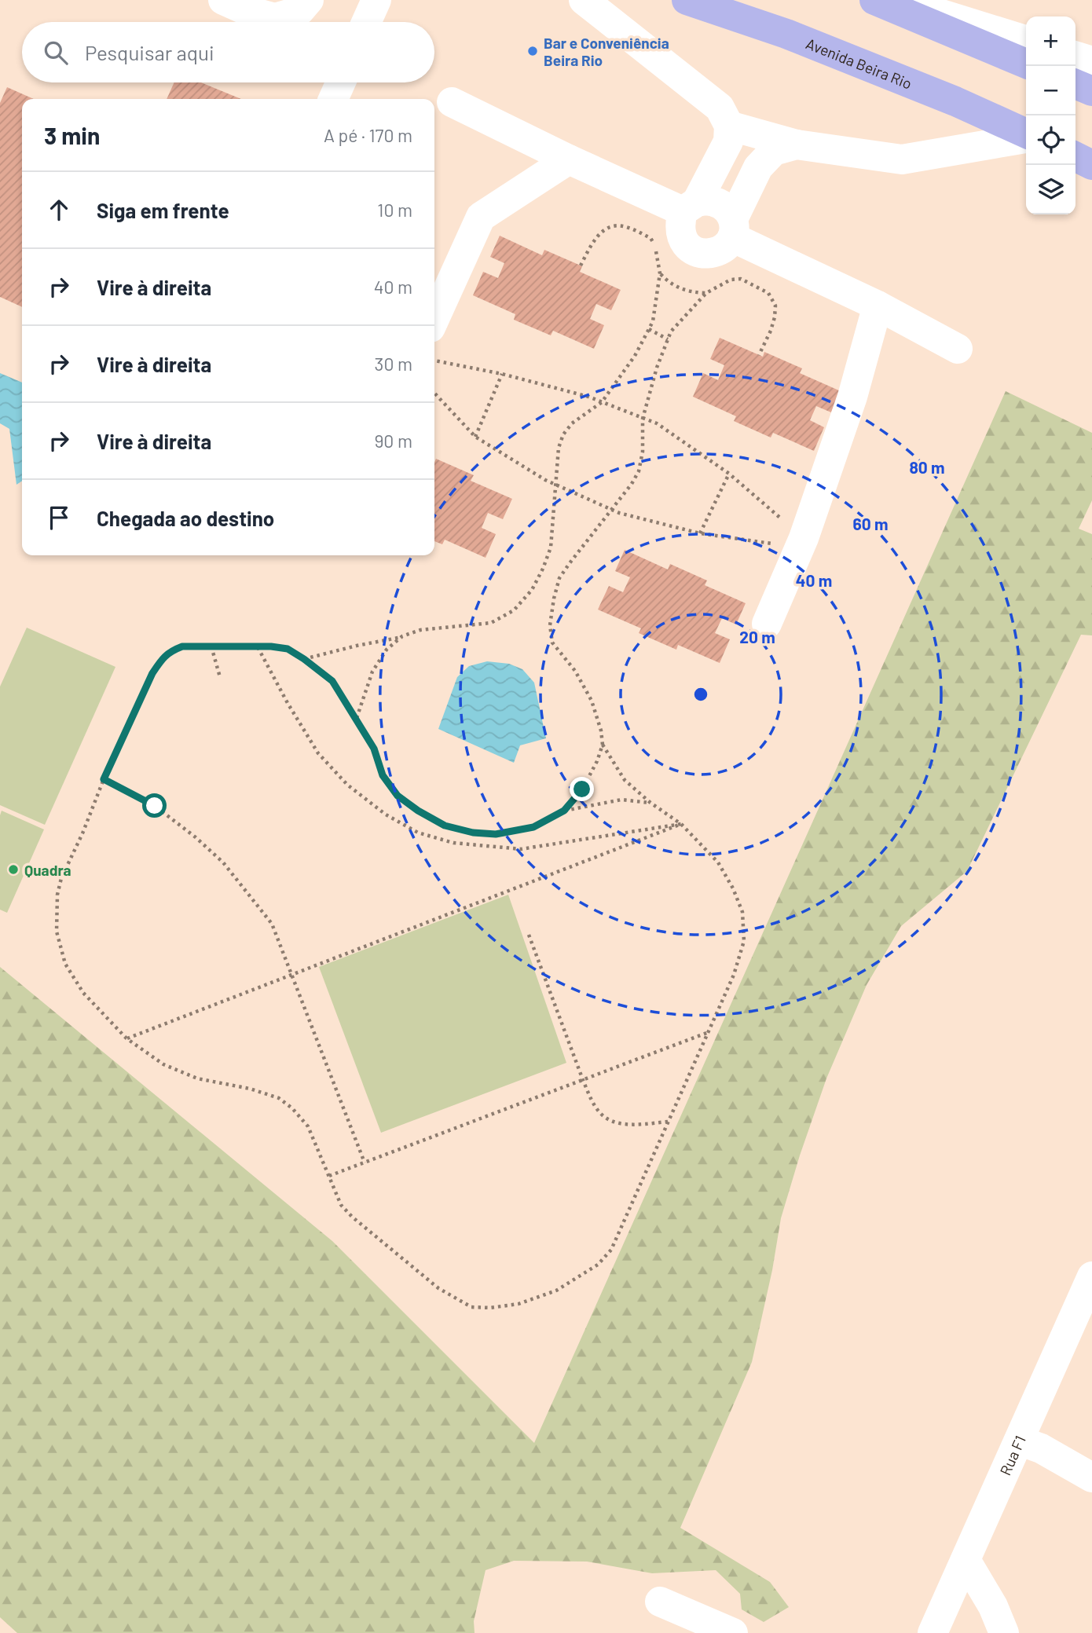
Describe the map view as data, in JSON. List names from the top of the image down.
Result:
{
  "streets": {
    "main road": ["Avenida Beira Rio"],
    "street": ["Rua F1"]
  },
  "places": ["Bar e Conveniência Beira Rio", "Quadra"],
  "page": {
    "map_buttons": ["+", "−"],
    "search": "Pesquisar aqui",
    "heading": ["3 min", "A pé · 170 m"],
    "list": [
      ["Siga em frente", "10 m"],
      ["Vire à direita", "40 m"],
      ["Vire à direita", "30 m"],
      ["Vire à direita", "90 m"],
      "Chegada ao destino"
    ]
  },
  "rings": [
    "80 m",
    "60 m",
    "40 m",
    "20 m"
  ]
}
